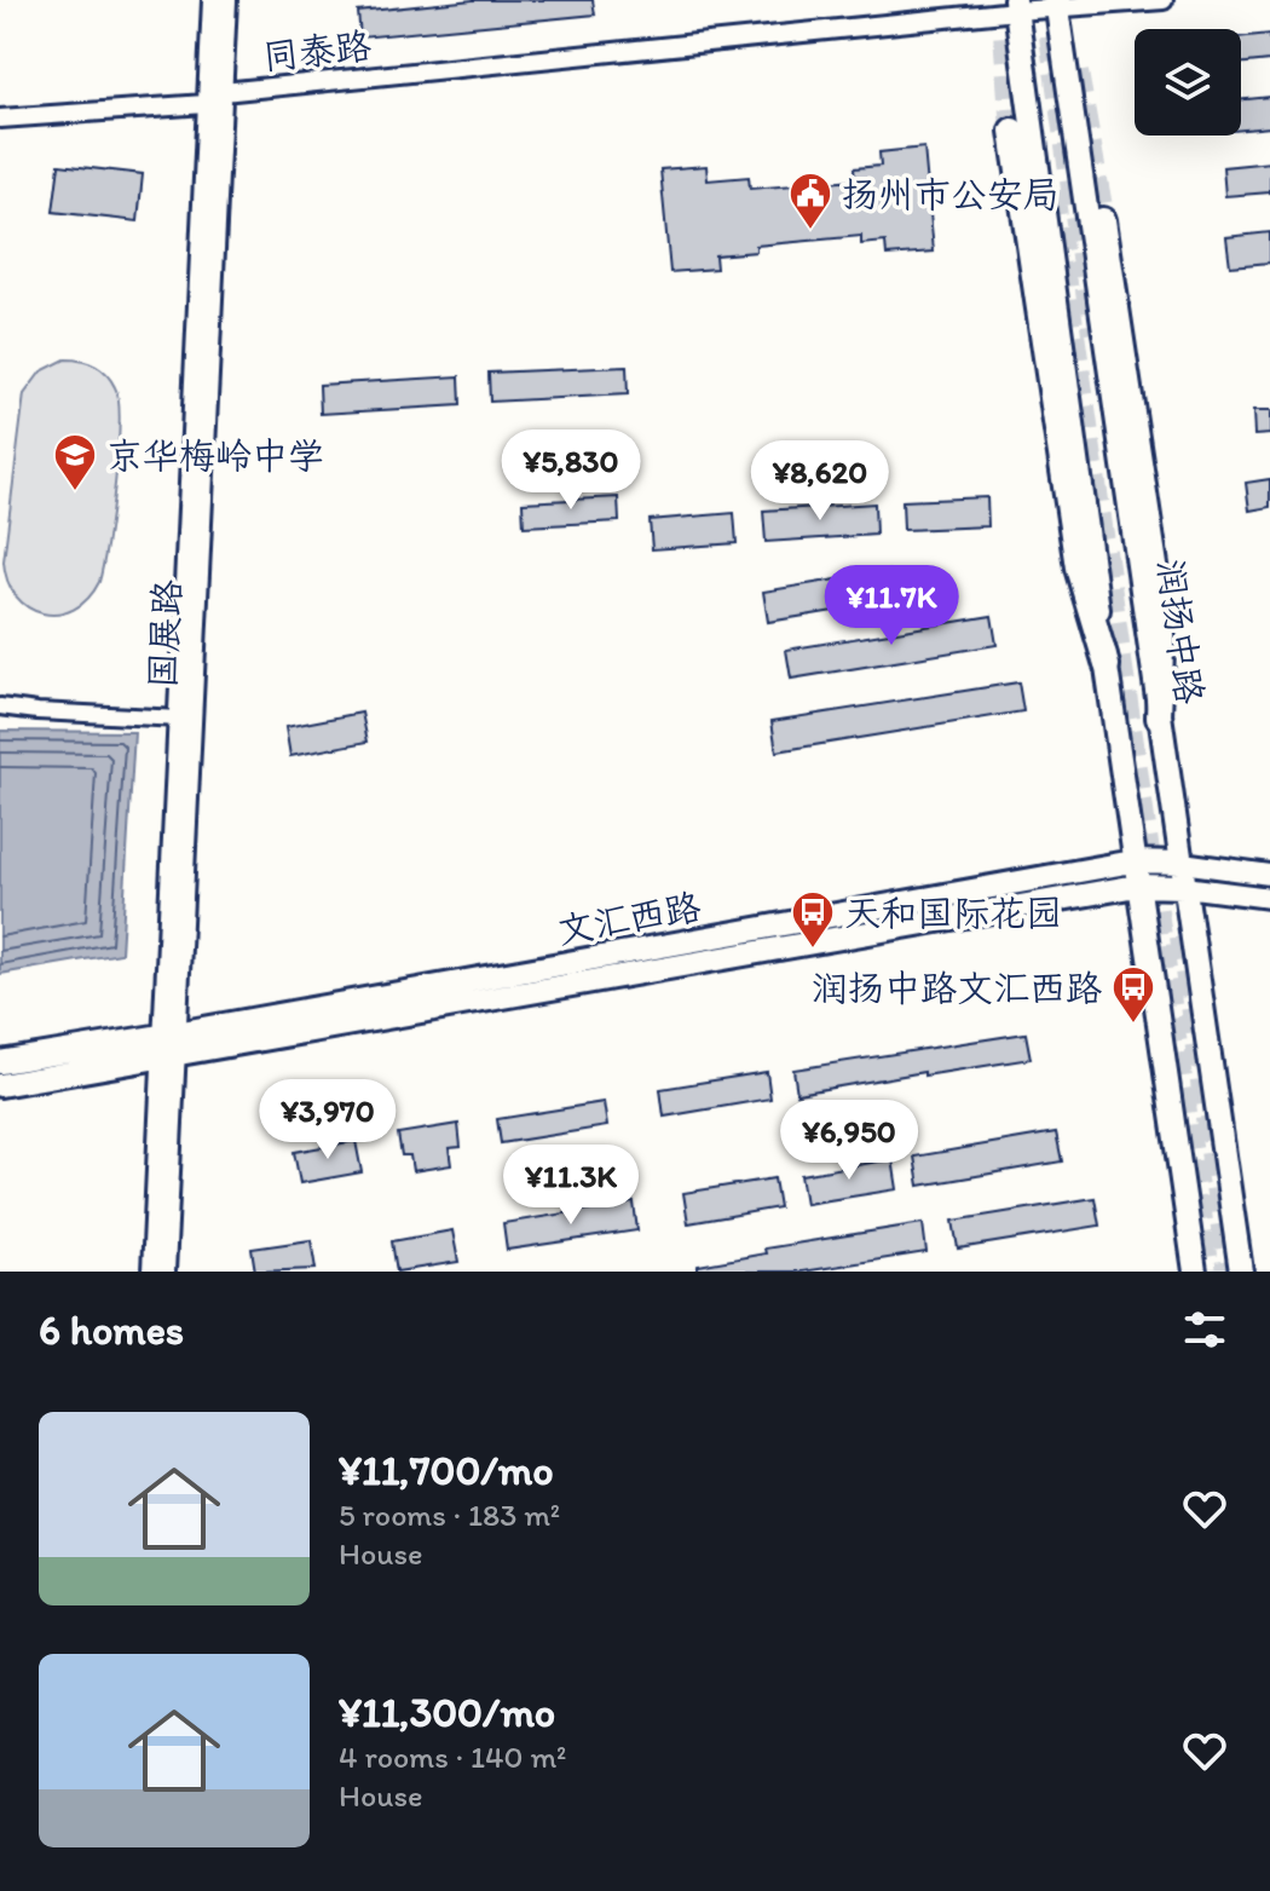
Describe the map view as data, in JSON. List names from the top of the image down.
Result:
{
  "streets": {
    "main road": ["润扬中路", "文汇西路"],
    "street": ["同泰路", "国展路"]
  },
  "crossings": [
    ["同泰路", "润扬中路"],
    ["同泰路", "国展路"],
    ["润扬中路", "文汇西路"],
    ["国展路", "文汇西路"]
  ],
  "places": {
    "public building": ["扬州市公安局"],
    "school or university": ["京华梅岭中学"],
    "bus stop": ["天和国际花园", "润扬中路文汇西路"]
  },
  "page": {
    "price": [
      "¥5,830",
      "¥8,620",
      "¥11.7K",
      "¥3,970",
      "¥6,950",
      "¥11.3K"
    ],
    "heading": "6 homes",
    "list": [
      {
        "name": "¥11,700/mo",
        "note": "5 rooms · 183 m² · House"
      },
      {
        "name": "¥11,300/mo",
        "note": "4 rooms · 140 m² · House"
      }
    ]
  }
}
